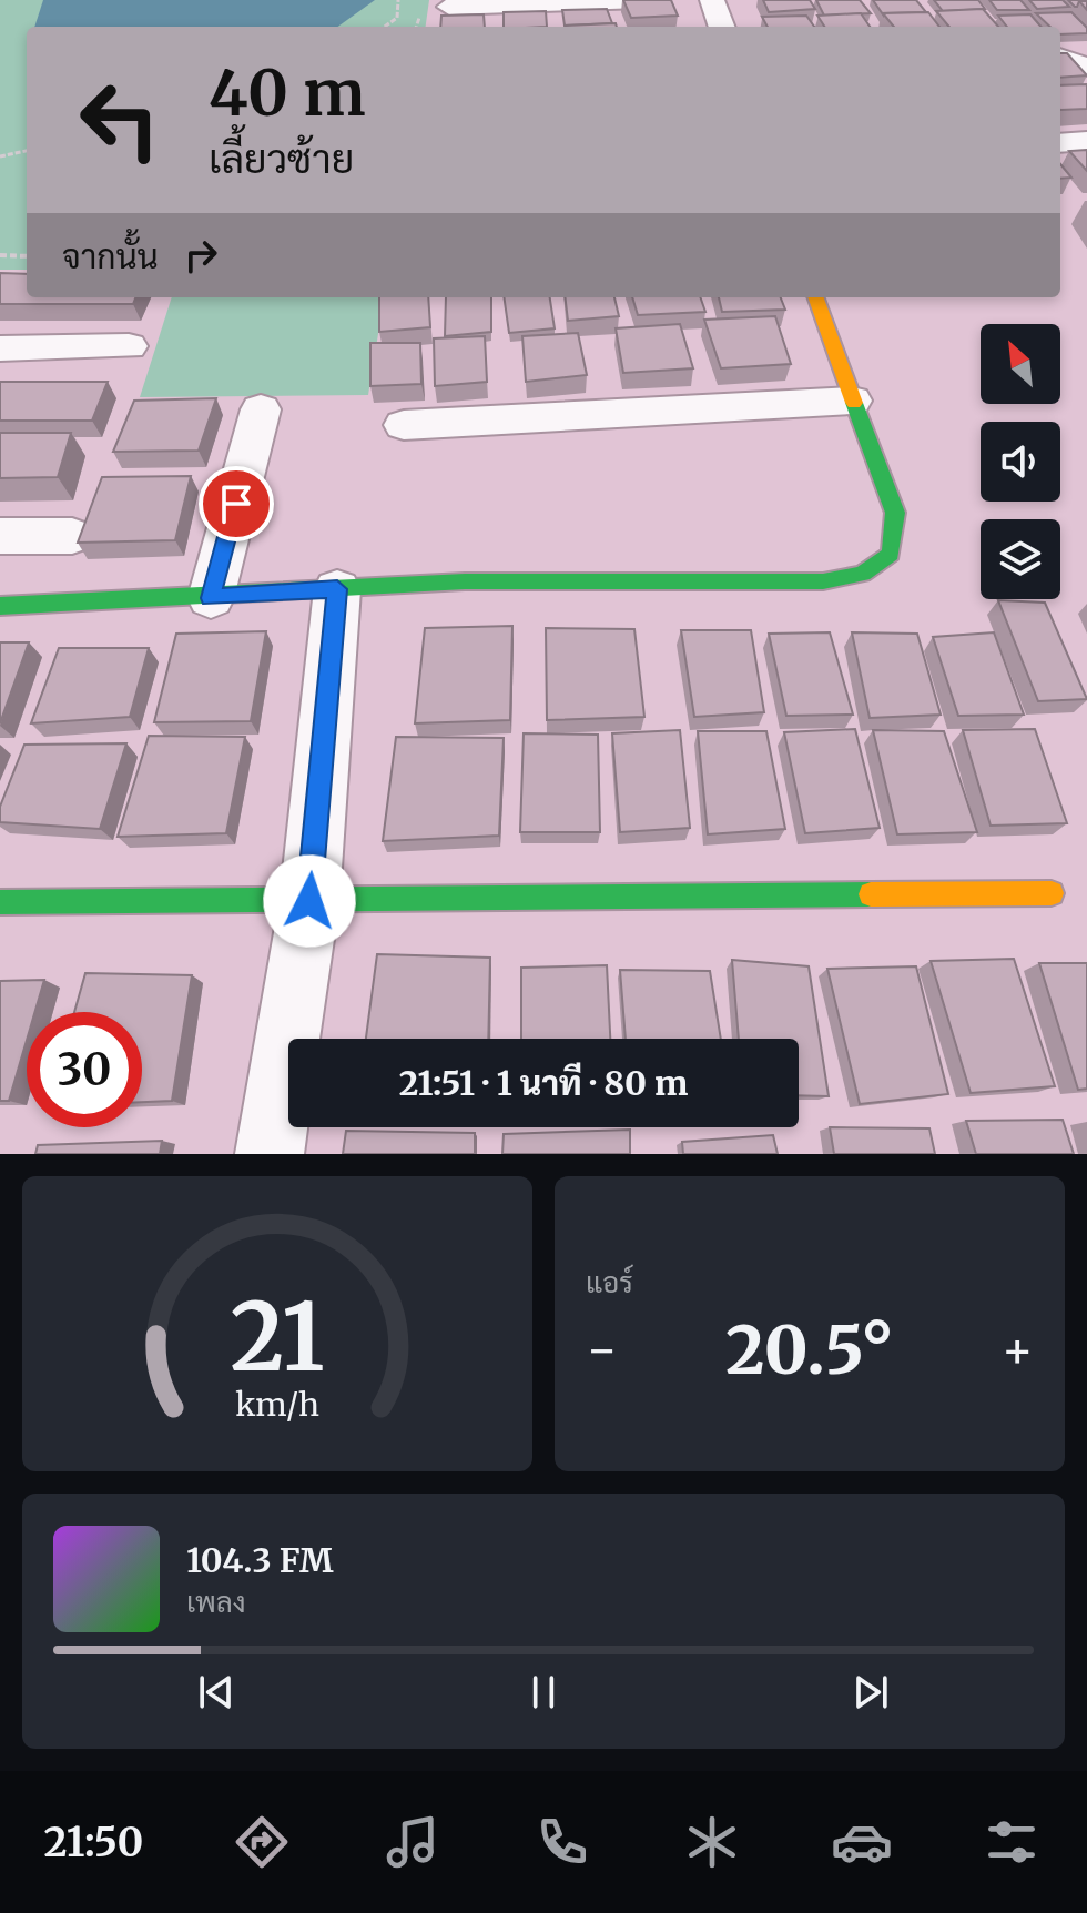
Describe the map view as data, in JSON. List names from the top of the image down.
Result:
{
  "north": "top left",
  "page": {
    "turn": ["40 m", "เลี้ยวซ้าย"],
    "then": "จากนั้น",
    "limit": "30",
    "trip": "21:51 · 1 นาที · 80 m",
    "tile": "แอร์",
    "heat": ["−", "20.5°", "+"],
    "song": ["104.3 FM", "เพลง"],
    "tabs": "21:50",
    "gauge": ["21", "km/h"]
  }
}
